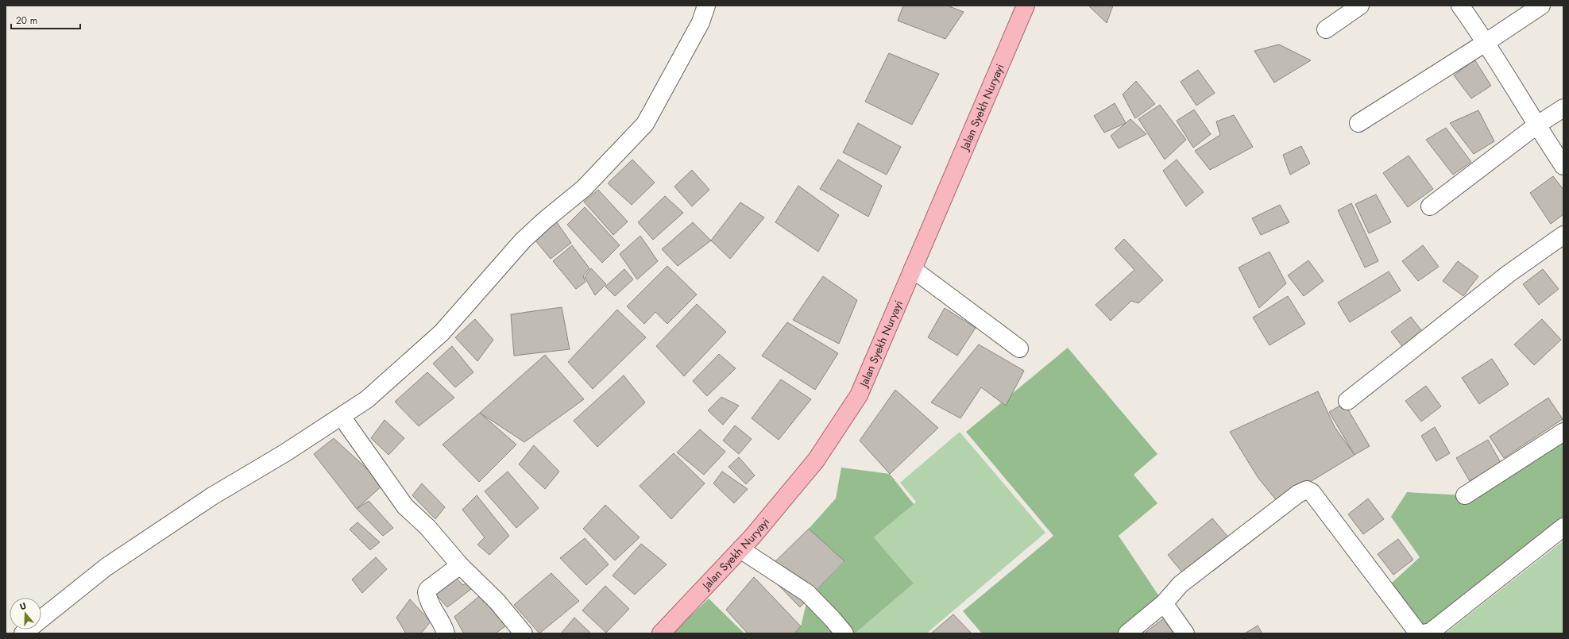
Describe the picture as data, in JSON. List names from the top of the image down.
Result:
{
  "streets": {
    "main road": ["Jalan Syekh Nuryayi"]
  },
  "scale_bar": "20 m",
  "north": "top"
}
